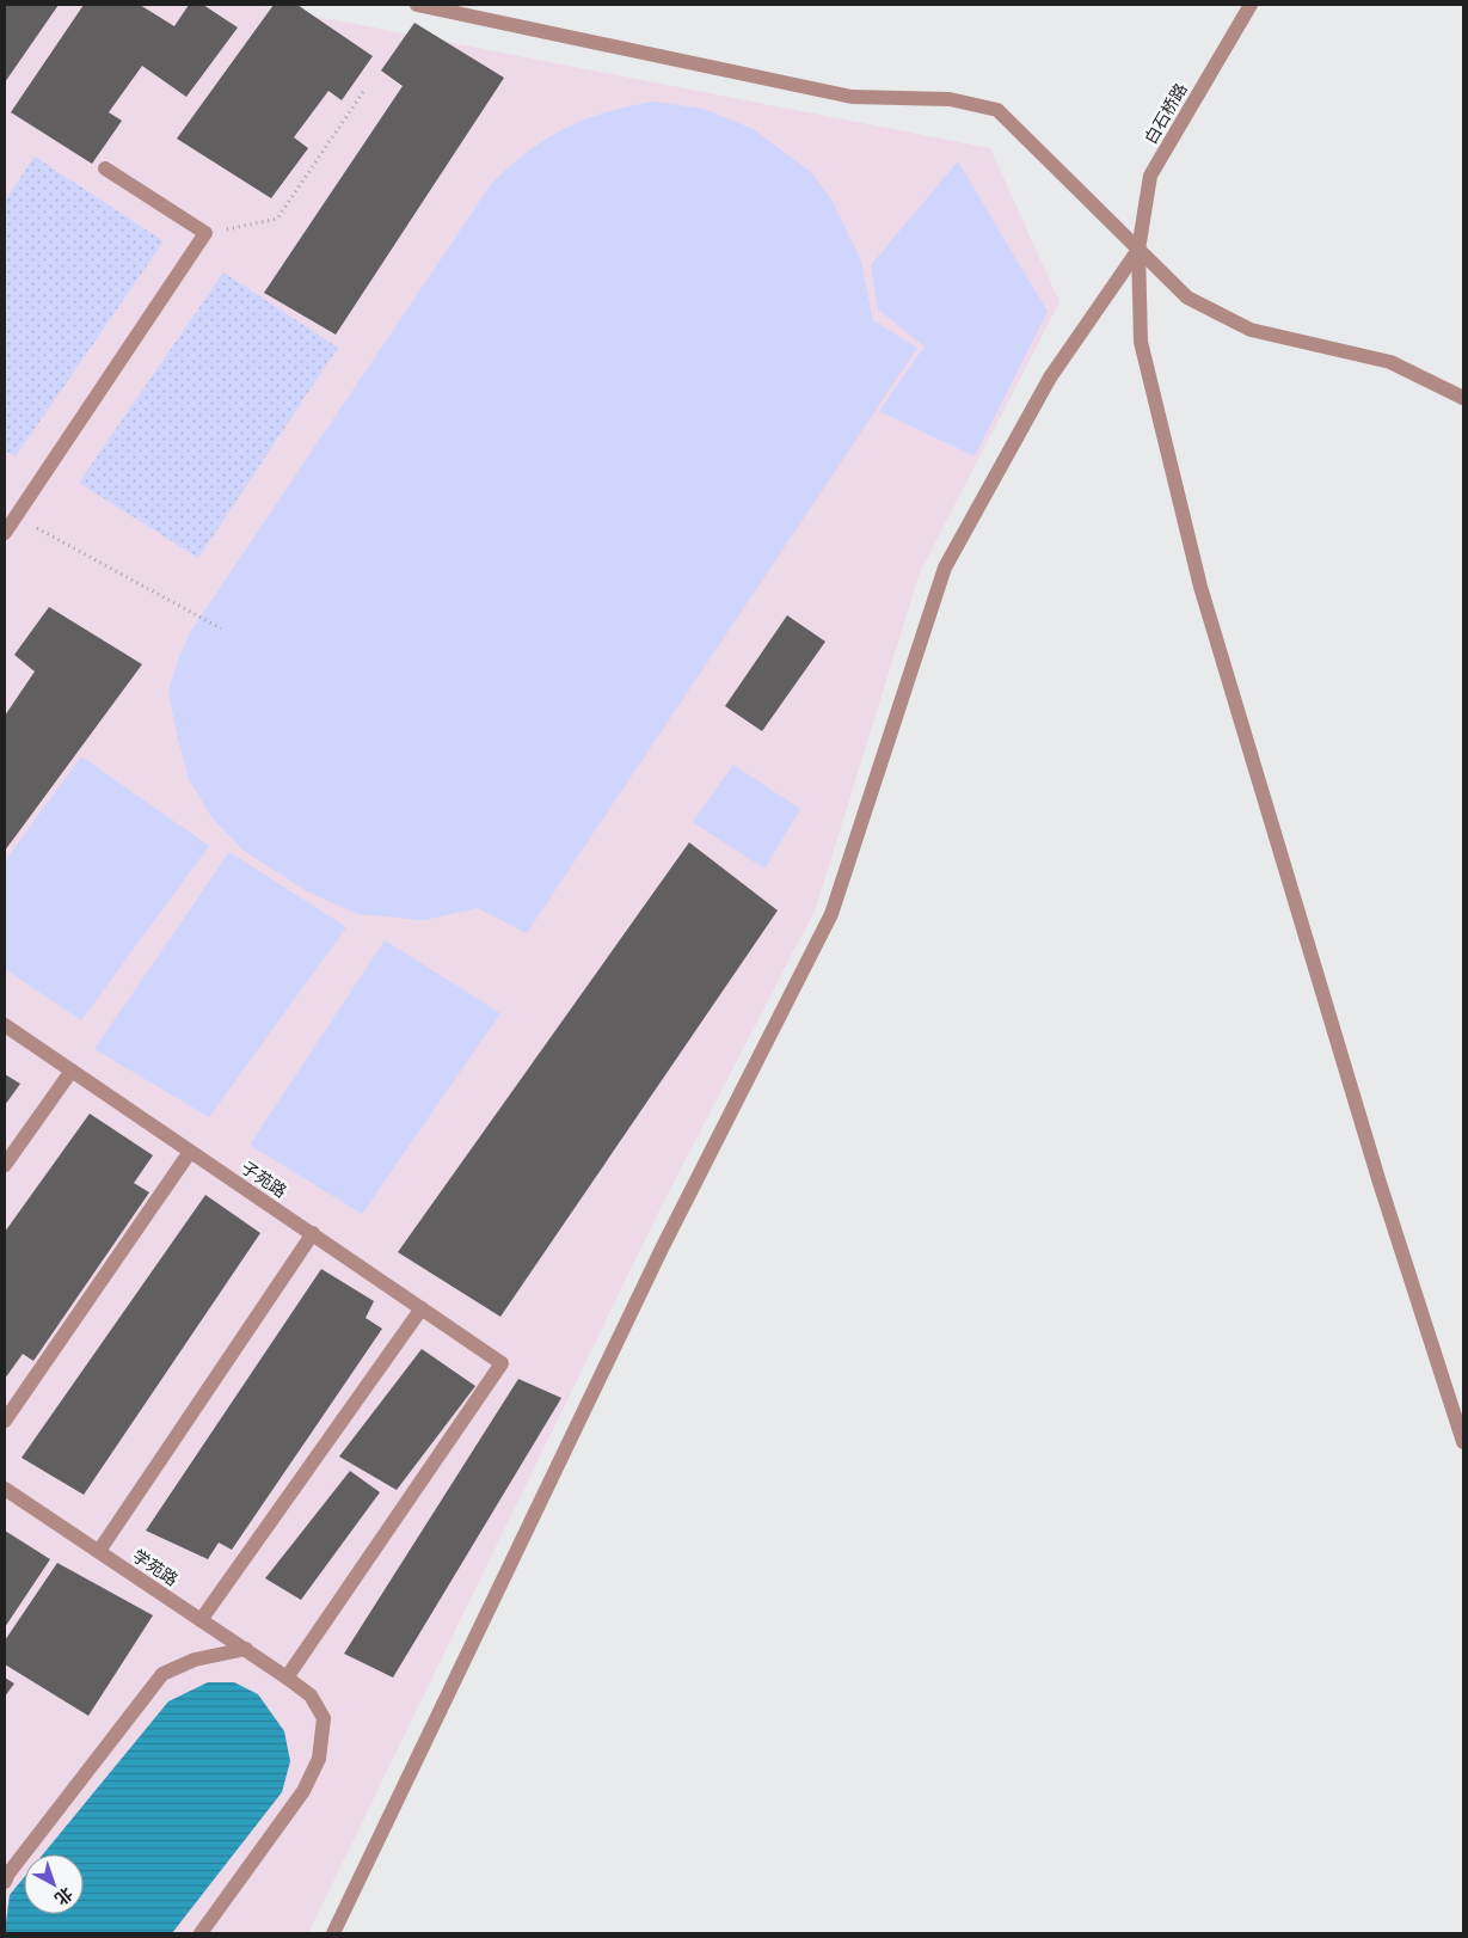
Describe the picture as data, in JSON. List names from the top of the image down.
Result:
{
  "streets": {
    "street": ["白石桥路", "子苑路", "学苑路"]
  },
  "crossings": [
    ["子苑路", "学苑路"]
  ],
  "north": "bottom right"
}
